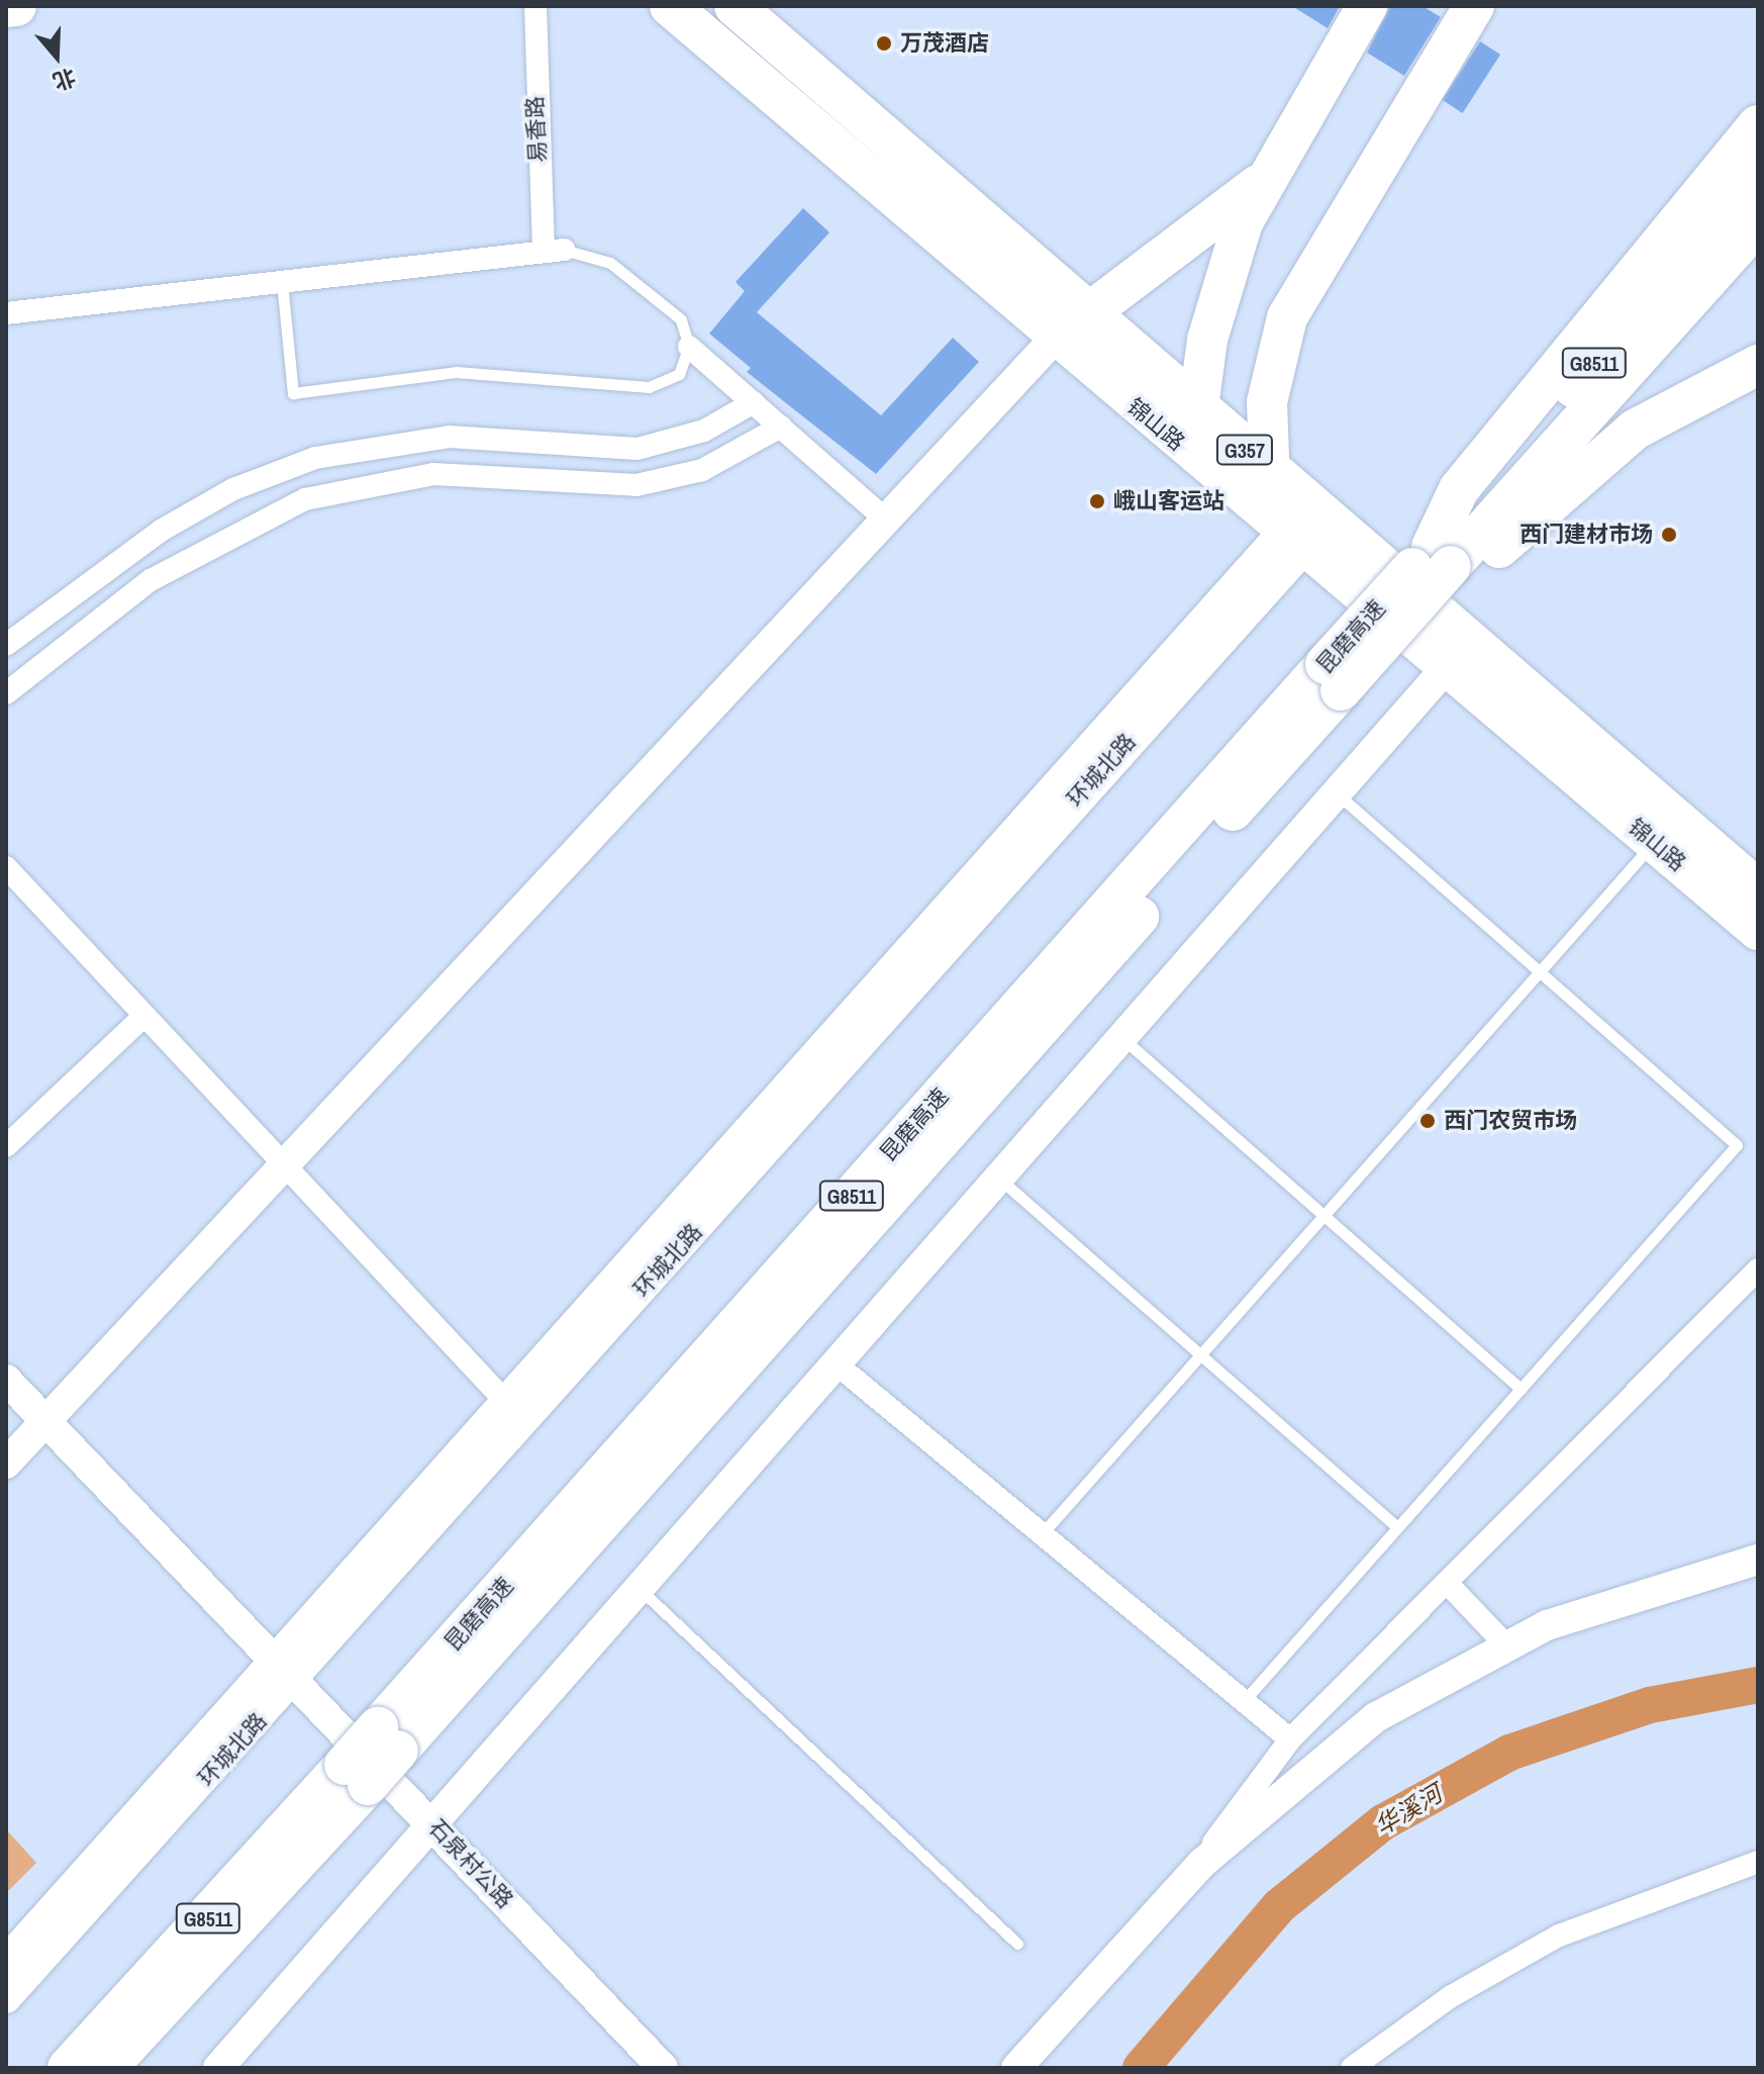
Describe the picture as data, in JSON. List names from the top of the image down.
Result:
{
  "streets": {
    "highway": [
      "G8511",
      "锦山路",
      "G357",
      "昆磨高速"
    ],
    "street": ["易香路", "环城北路", "石泉村公路"]
  },
  "crossings": [
    ["锦山路", "环城北路"],
    ["环城北路", "石泉村公路"]
  ],
  "water": ["华溪河"],
  "places": [
    "万茂酒店",
    "峨山客运站",
    "西门建材市场",
    "西门农贸市场"
  ],
  "north": "bottom"
}
